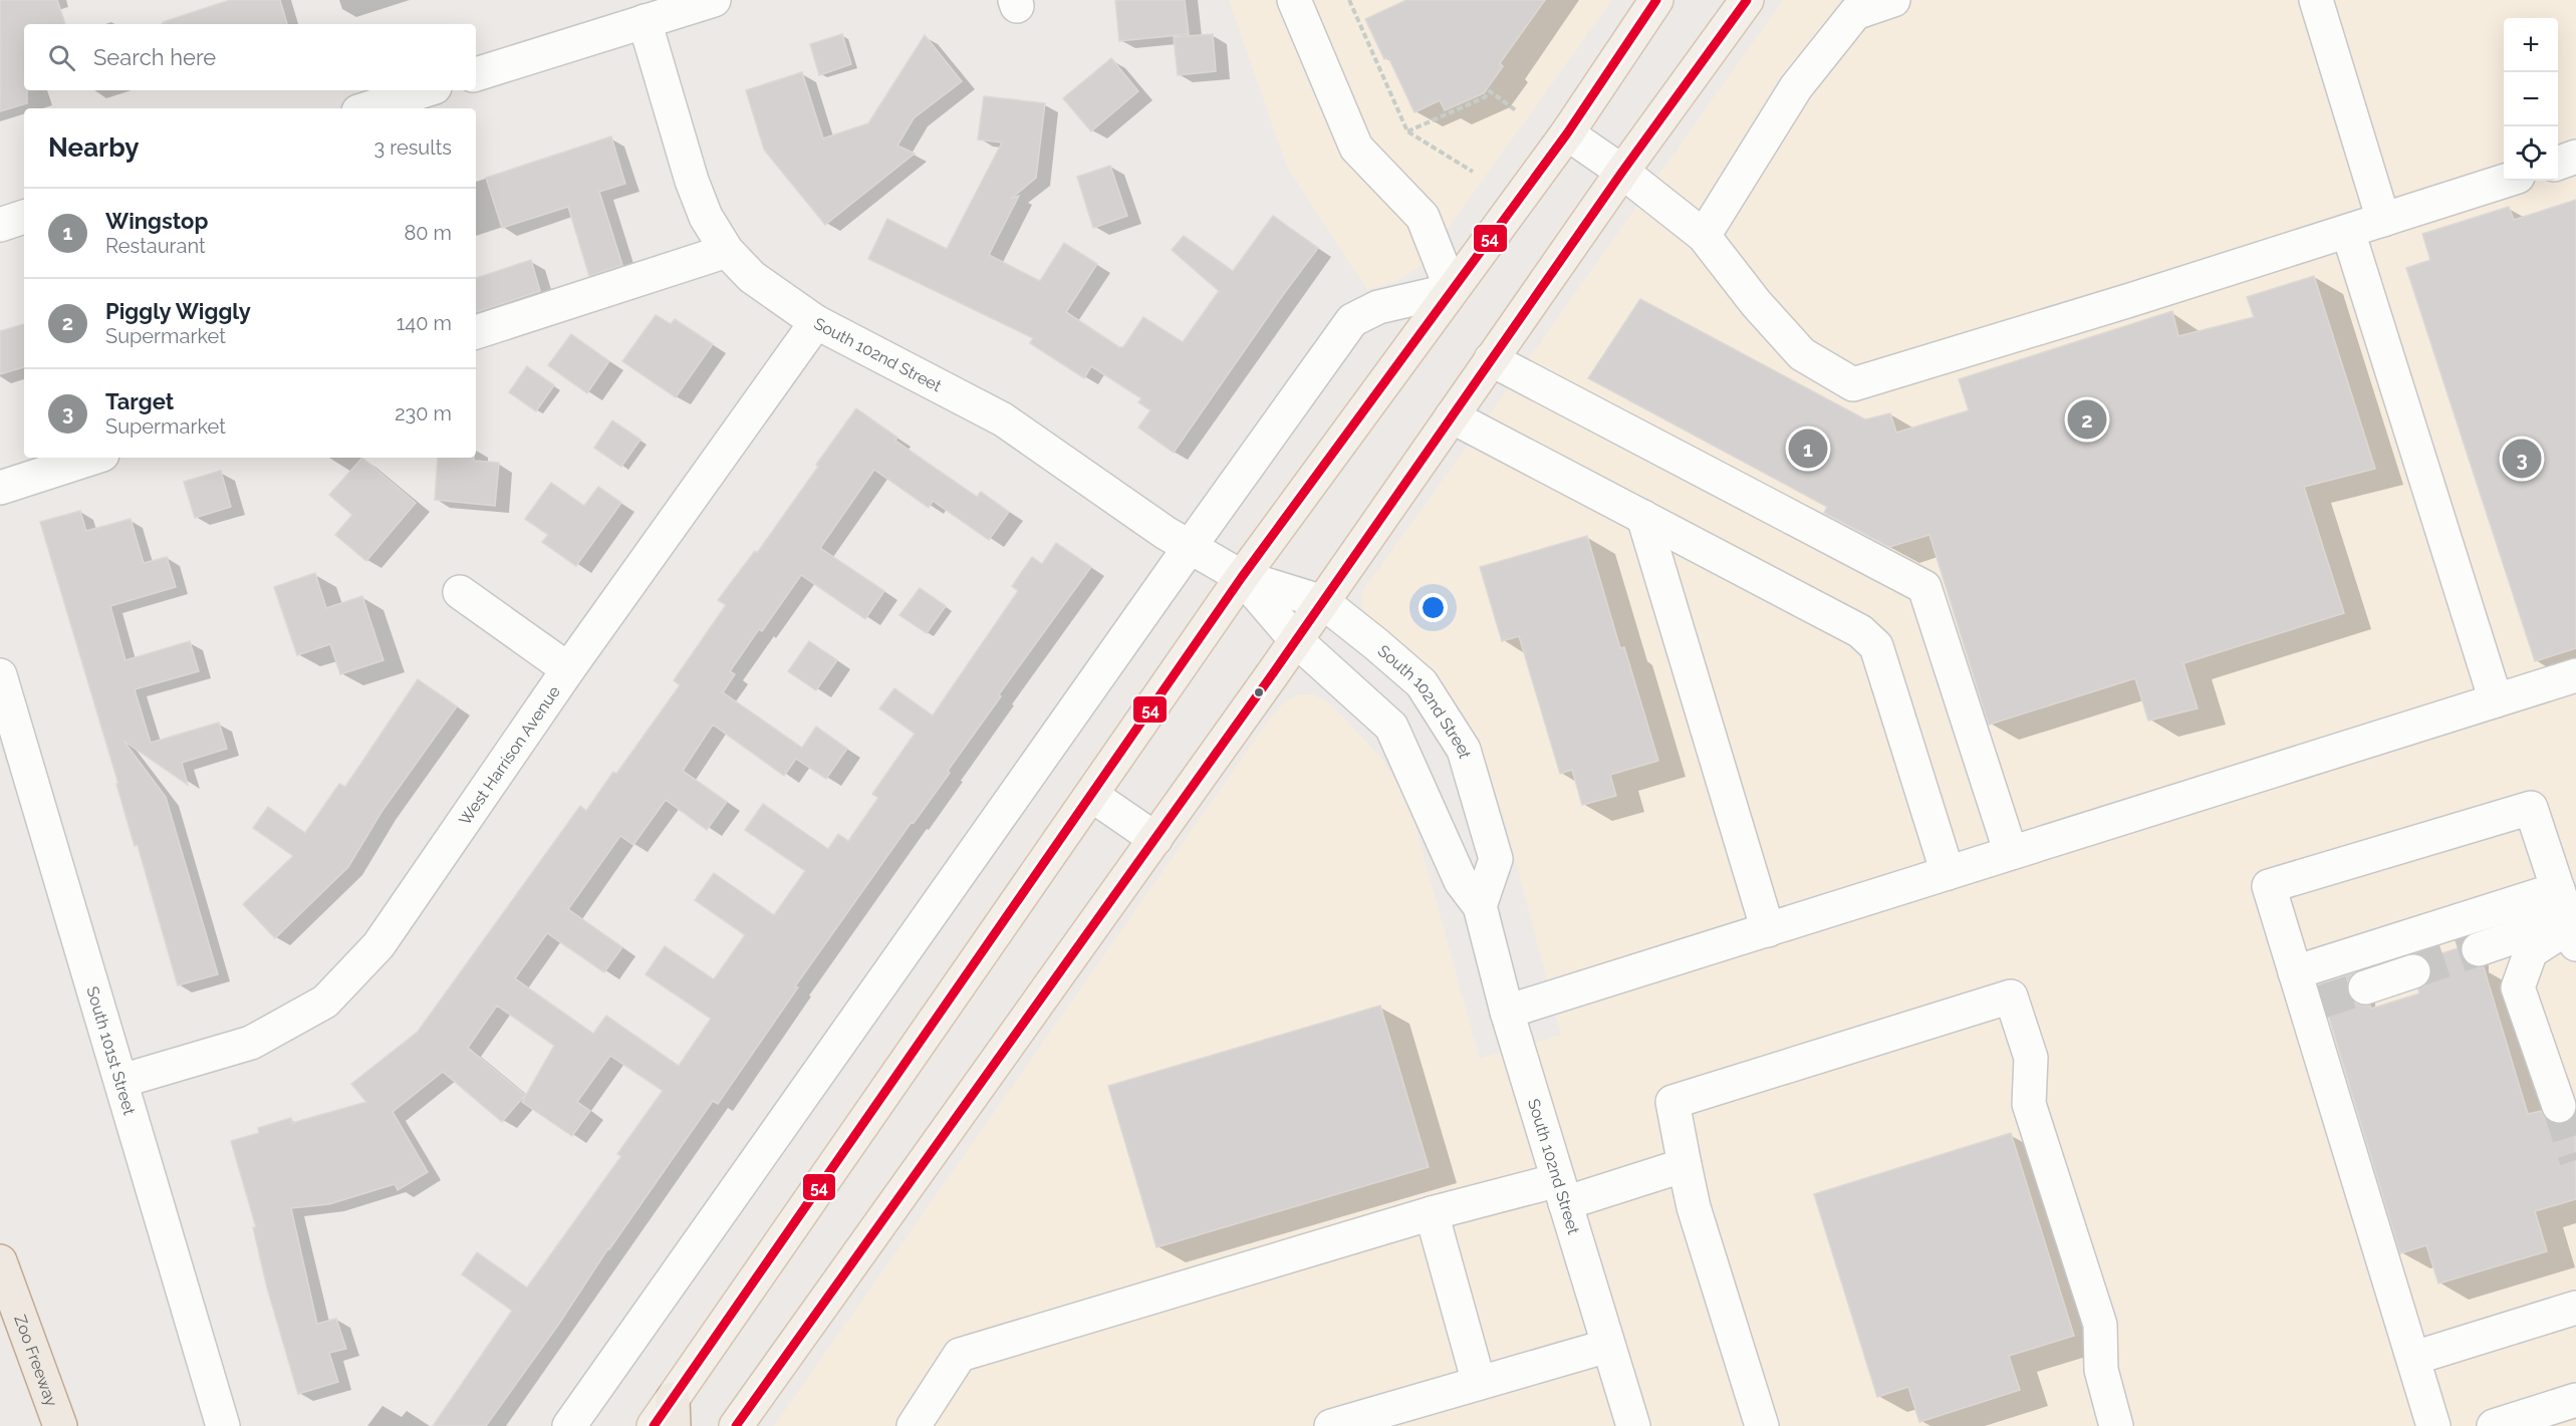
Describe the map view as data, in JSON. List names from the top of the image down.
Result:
{
  "streets": {
    "highway": ["Zoo Freeway"],
    "street": ["South 102nd Street", "West Harrison Avenue", "South 101st Street"]
  },
  "crossings": [
    ["South 102nd Street", "West Harrison Avenue"],
    ["West Harrison Avenue", "South 101st Street"]
  ],
  "lines": ["transit line 54"],
  "page": {
    "map_buttons": ["+", "−"],
    "search": "Search here",
    "heading": ["Nearby", "3 results"],
    "list": [
      {
        "mark": "1",
        "name": "Wingstop",
        "note": "Restaurant",
        "value": "80 m"
      },
      {
        "mark": "2",
        "name": "Piggly Wiggly",
        "note": "Supermarket",
        "value": "140 m"
      },
      {
        "mark": "3",
        "name": "Target",
        "note": "Supermarket",
        "value": "230 m"
      }
    ],
    "pins": ["2", "1", "3"]
  }
}
